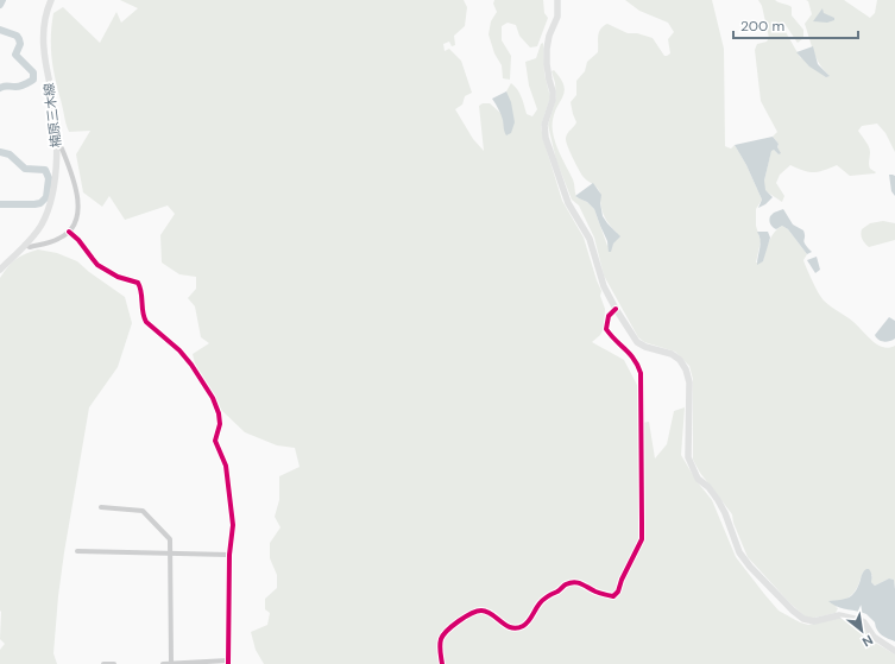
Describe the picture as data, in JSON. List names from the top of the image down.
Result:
{
  "streets": {
    "main road": ["楠原三木線"]
  },
  "scale_bar": "200 m",
  "north": "bottom right"
}
